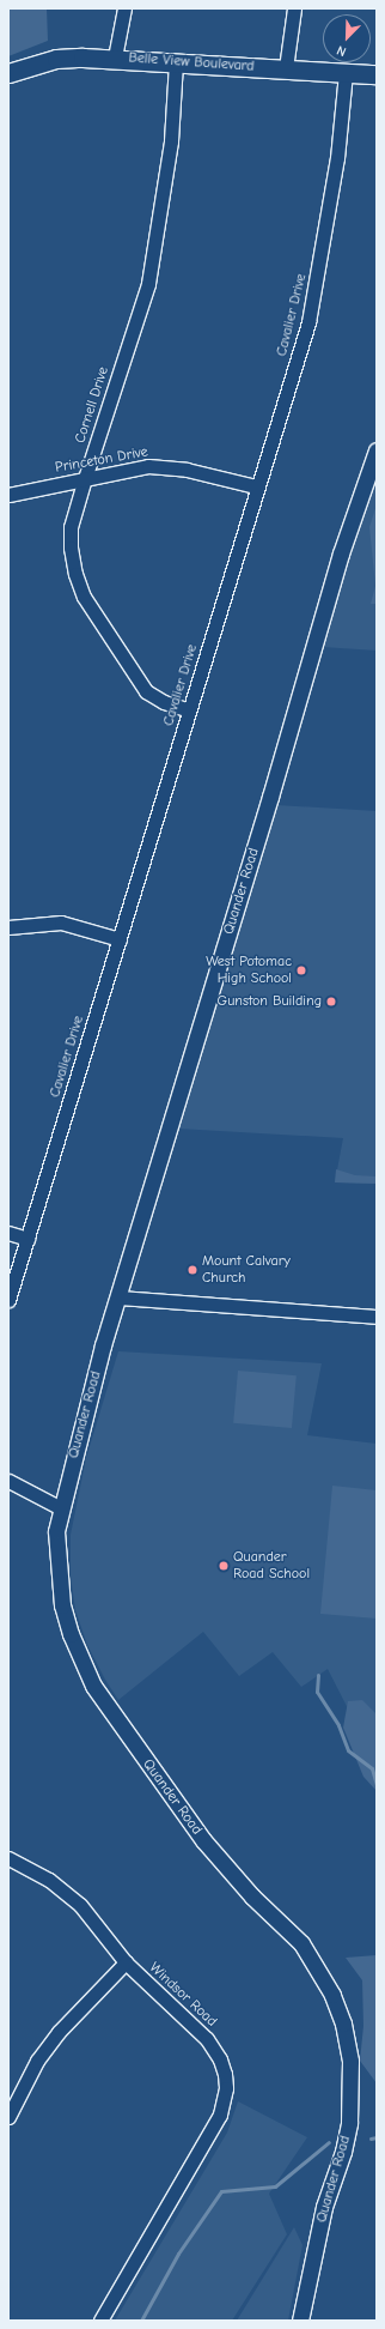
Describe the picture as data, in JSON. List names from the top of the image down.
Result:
{
  "streets": {
    "main road": ["Belle View Boulevard"],
    "street": [
      "Cavalier Drive",
      "Cornell Drive",
      "Princeton Drive",
      "Quander Road",
      "Windsor Road"
    ]
  },
  "crossings": [
    ["Belle View Boulevard", "Cavalier Drive"],
    ["Belle View Boulevard", "Cornell Drive"],
    ["Cavalier Drive", "Cornell Drive"],
    ["Cavalier Drive", "Princeton Drive"],
    ["Cornell Drive", "Princeton Drive"]
  ],
  "places": [
    "West Potomac High School",
    "Gunston Building",
    "Mount Calvary Church",
    "Quander Road School"
  ],
  "north": "bottom left"
}
